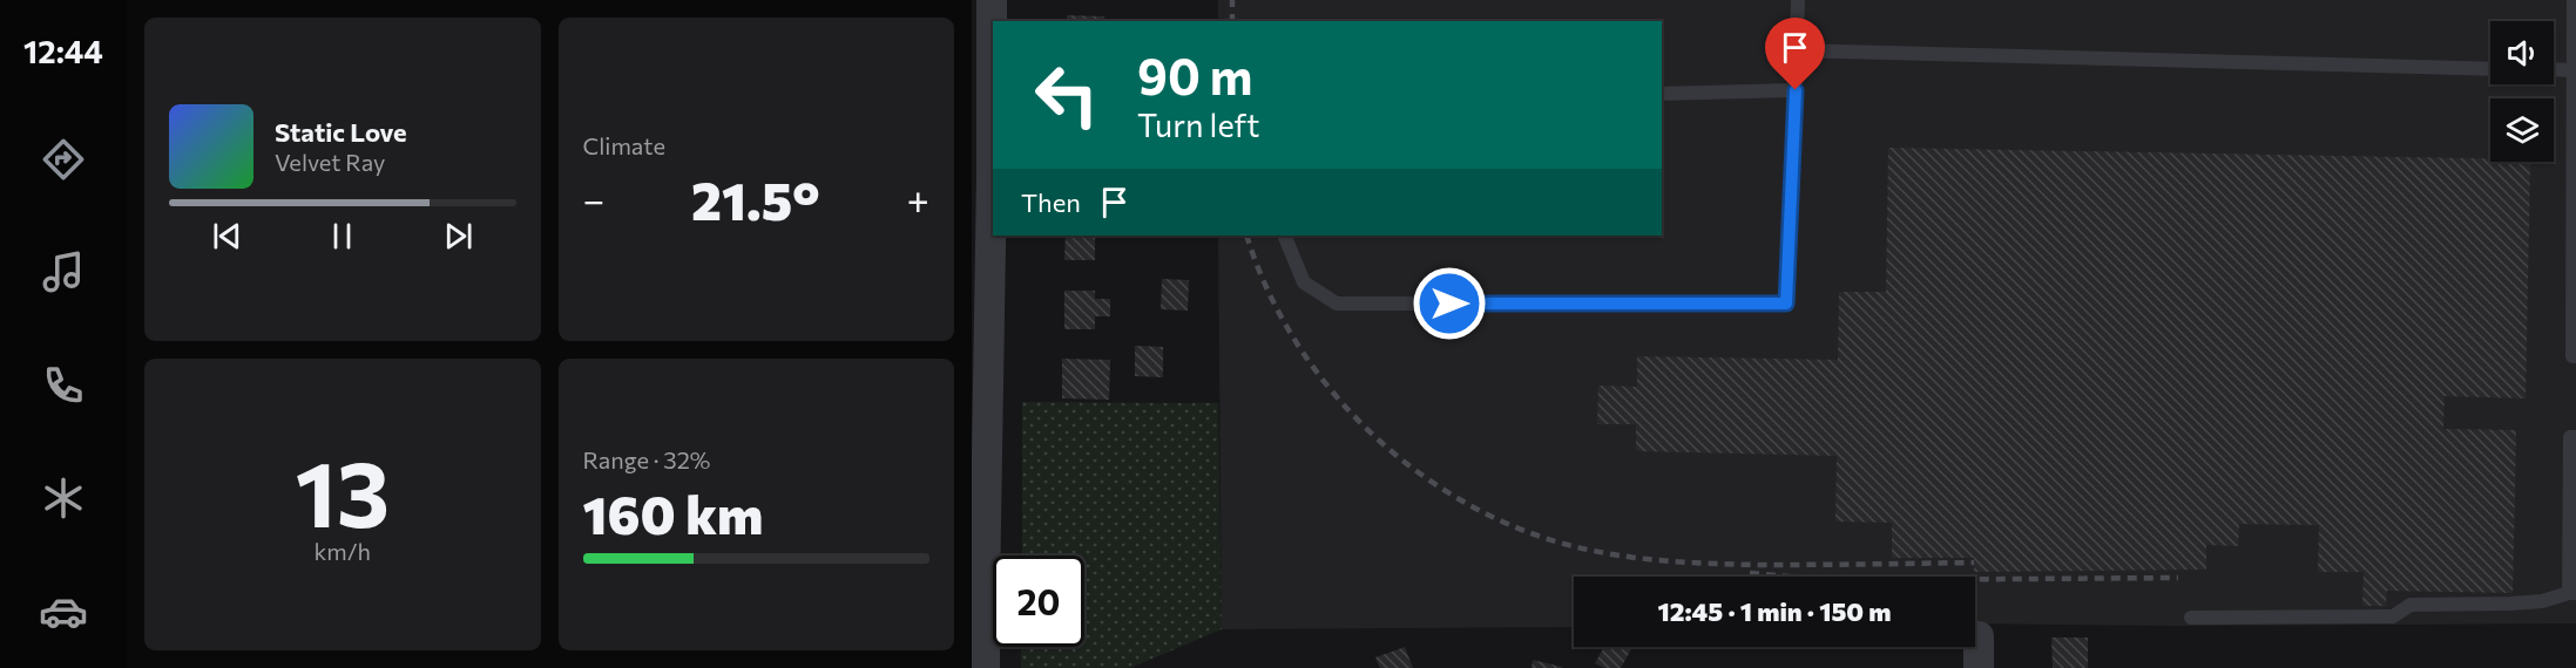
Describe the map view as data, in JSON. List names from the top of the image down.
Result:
{
  "page": {
    "tabs": "12:44",
    "tile": [
      "Climate",
      ["13", "km/h"],
      ["Range · 32%", "160 km"]
    ],
    "turn": ["90 m", "Turn left"],
    "song": ["Static Love", "Velvet Ray"],
    "then": "Then",
    "heat": ["−", "21.5°", "+"],
    "limit": "20",
    "trip": "12:45 · 1 min · 150 m"
  }
}
